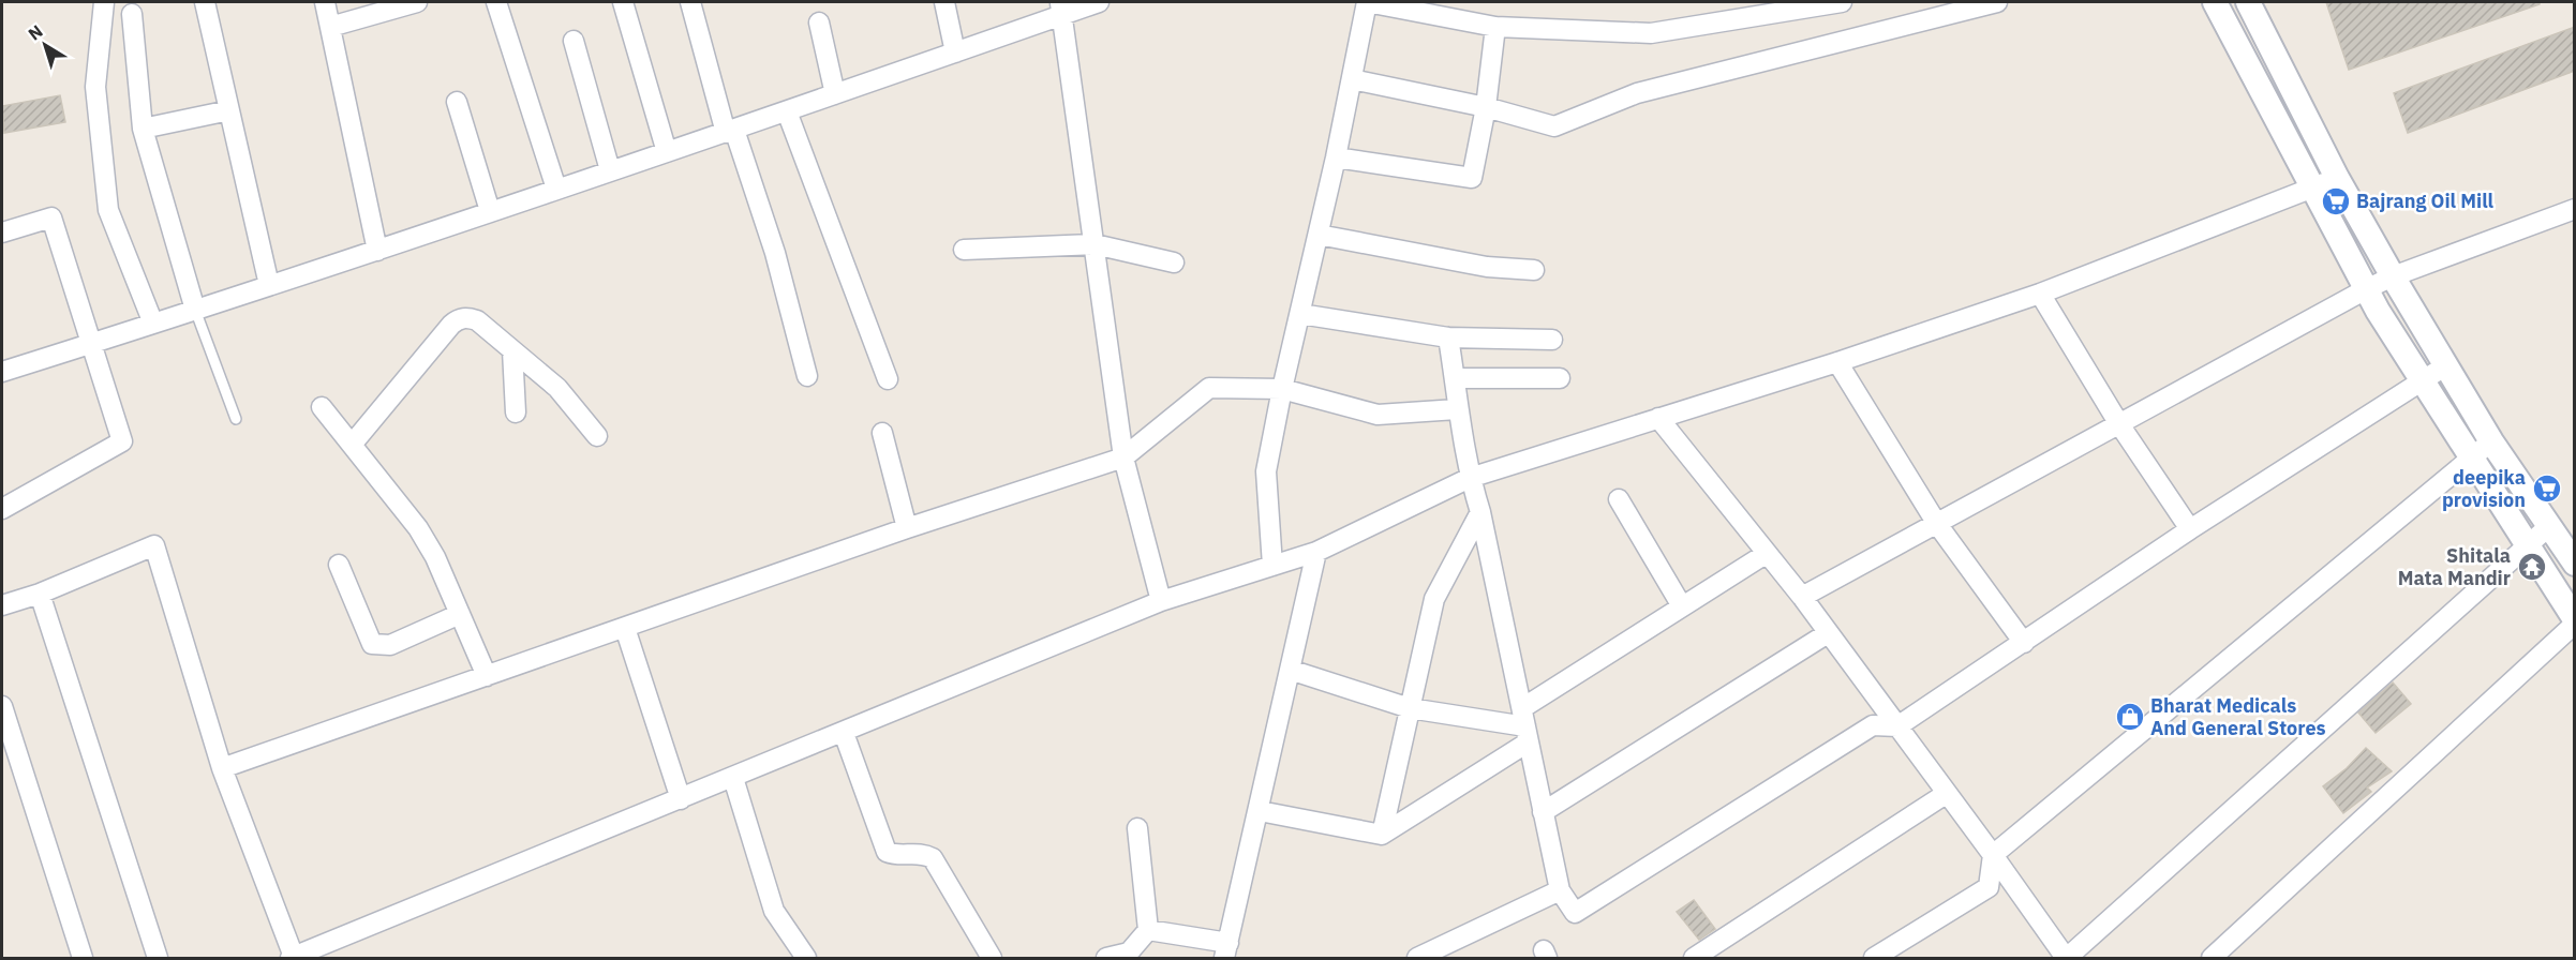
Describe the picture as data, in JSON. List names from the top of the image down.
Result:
{
  "places": {
    "supermarket": ["Bajrang Oil Mill", "deepika provision"],
    "temple": ["Shitala Mata Mandir"],
    "shop": ["Bharat Medicals And General Stores"]
  },
  "north": "top left"
}
